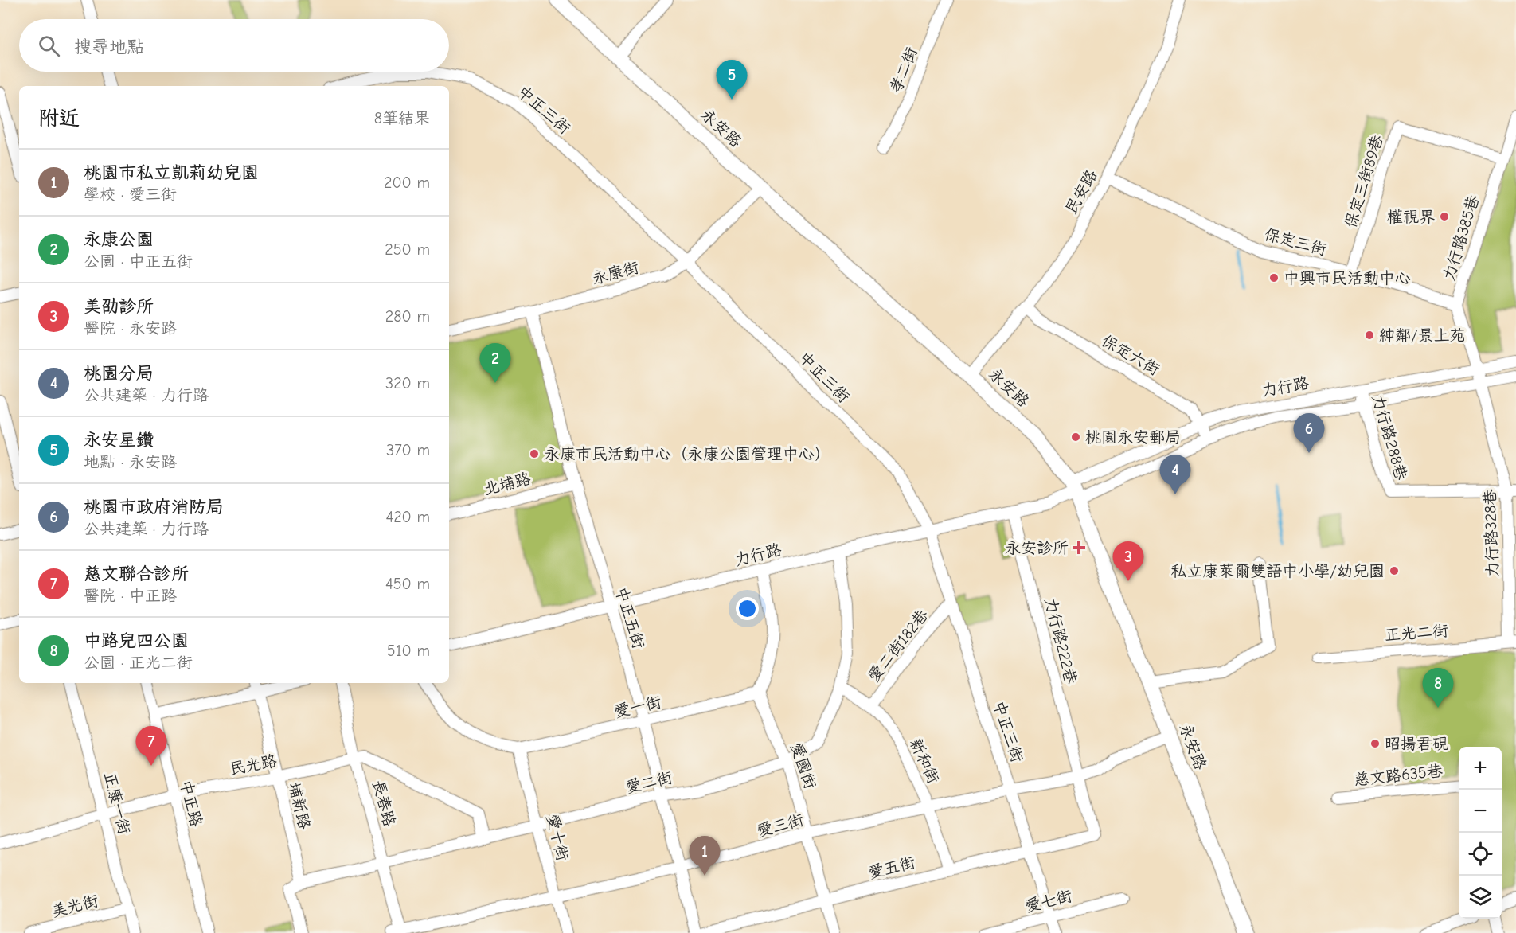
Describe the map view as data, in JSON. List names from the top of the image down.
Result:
{
  "streets": {
    "main road": ["永安路"],
    "street": [
      "孝二街",
      "中正三街",
      "保定三街89巷",
      "民安路",
      "力行路385巷",
      "保定三街",
      "永康街",
      "保定六街",
      "力行路",
      "力行路288巷",
      "北埔路",
      "力行路328巷",
      "中正五街",
      "正光二街",
      "力行路222巷",
      "愛二街182巷",
      "愛一街",
      "新和街",
      "民光路",
      "愛國街",
      "慈文路635巷",
      "愛二街",
      "正康一街",
      "中正路",
      "長春路",
      "埔新路",
      "愛三街",
      "愛十街",
      "愛五街",
      "愛七街",
      "美光街"
    ]
  },
  "crossings": [
    ["中正三街", "永康街"],
    ["中正三街", "力行路"],
    ["中正三街", "愛二街182巷"],
    ["中正三街", "愛三街"],
    ["中正三街", "愛五街"],
    ["中正三街", "愛七街"],
    ["永安路", "民安路"],
    ["永安路", "永康街"],
    ["永安路", "力行路"],
    ["永安路", "愛三街"],
    ["保定三街89巷", "力行路385巷"],
    ["保定三街89巷", "保定三街"],
    ["民安路", "保定三街"],
    ["民安路", "保定六街"],
    ["力行路385巷", "保定三街"],
    ["力行路385巷", "力行路"],
    ["力行路385巷", "力行路328巷"],
    ["永康街", "中正五街"],
    ["保定六街", "力行路"],
    ["力行路", "力行路288巷"],
    ["力行路", "力行路328巷"],
    ["力行路", "中正五街"],
    ["力行路", "力行路222巷"],
    ["力行路", "愛二街"],
    ["力行路288巷", "力行路328巷"],
    ["北埔路", "中正五街"],
    ["力行路328巷", "正光二街"],
    ["中正五街", "愛一街"],
    ["中正五街", "愛二街"],
    ["中正五街", "愛三街"],
    ["中正五街", "愛五街"],
    ["力行路222巷", "愛三街"],
    ["力行路222巷", "愛五街"],
    ["愛二街182巷", "新和街"],
    ["愛一街", "愛國街"],
    ["愛一街", "愛十街"],
    ["新和街", "愛二街"],
    ["新和街", "愛三街"],
    ["新和街", "愛五街"],
    ["民光路", "愛二街"],
    ["民光路", "正康一街"],
    ["民光路", "中正路"],
    ["民光路", "長春路"],
    ["民光路", "埔新路"],
    ["愛國街", "愛二街"],
    ["愛國街", "愛三街"],
    ["愛國街", "愛五街"],
    ["愛二街", "長春路"],
    ["愛二街", "埔新路"],
    ["愛二街", "愛十街"],
    ["正康一街", "美光街"],
    ["長春路", "愛三街"],
    ["愛三街", "愛十街"]
  ],
  "places": {
    "other": [
      "權視界",
      "中興市民活動中心",
      "紳鄰/景上苑",
      "桃園永安郵局",
      "永康市民活動中心（永康公園管理中心）",
      "私立康萊爾雙語中小學/幼兒園",
      "昭揚君硯"
    ],
    "health": ["永安診所"]
  },
  "page": {
    "search": "搜尋地點",
    "pins": [
      "5",
      "2",
      "6",
      "4",
      "3",
      "8",
      "7",
      "1"
    ],
    "heading": ["附近", "8筆結果"],
    "list": [
      {
        "mark": "1",
        "name": "桃園市私立凱莉幼兒園",
        "note": "學校 · 愛三街",
        "value": "200 m"
      },
      {
        "mark": "2",
        "name": "永康公園",
        "note": "公園 · 中正五街",
        "value": "250 m"
      },
      {
        "mark": "3",
        "name": "美劭診所",
        "note": "醫院 · 永安路",
        "value": "280 m"
      },
      {
        "mark": "4",
        "name": "桃園分局",
        "note": "公共建築 · 力行路",
        "value": "320 m"
      },
      {
        "mark": "5",
        "name": "永安星鑽",
        "note": "地點 · 永安路",
        "value": "370 m"
      },
      {
        "mark": "6",
        "name": "桃園市政府消防局",
        "note": "公共建築 · 力行路",
        "value": "420 m"
      },
      {
        "mark": "7",
        "name": "慈文聯合診所",
        "note": "醫院 · 中正路",
        "value": "450 m"
      },
      {
        "mark": "8",
        "name": "中路兒四公園",
        "note": "公園 · 正光二街",
        "value": "510 m"
      }
    ],
    "map_buttons": ["+", "−"]
  }
}
